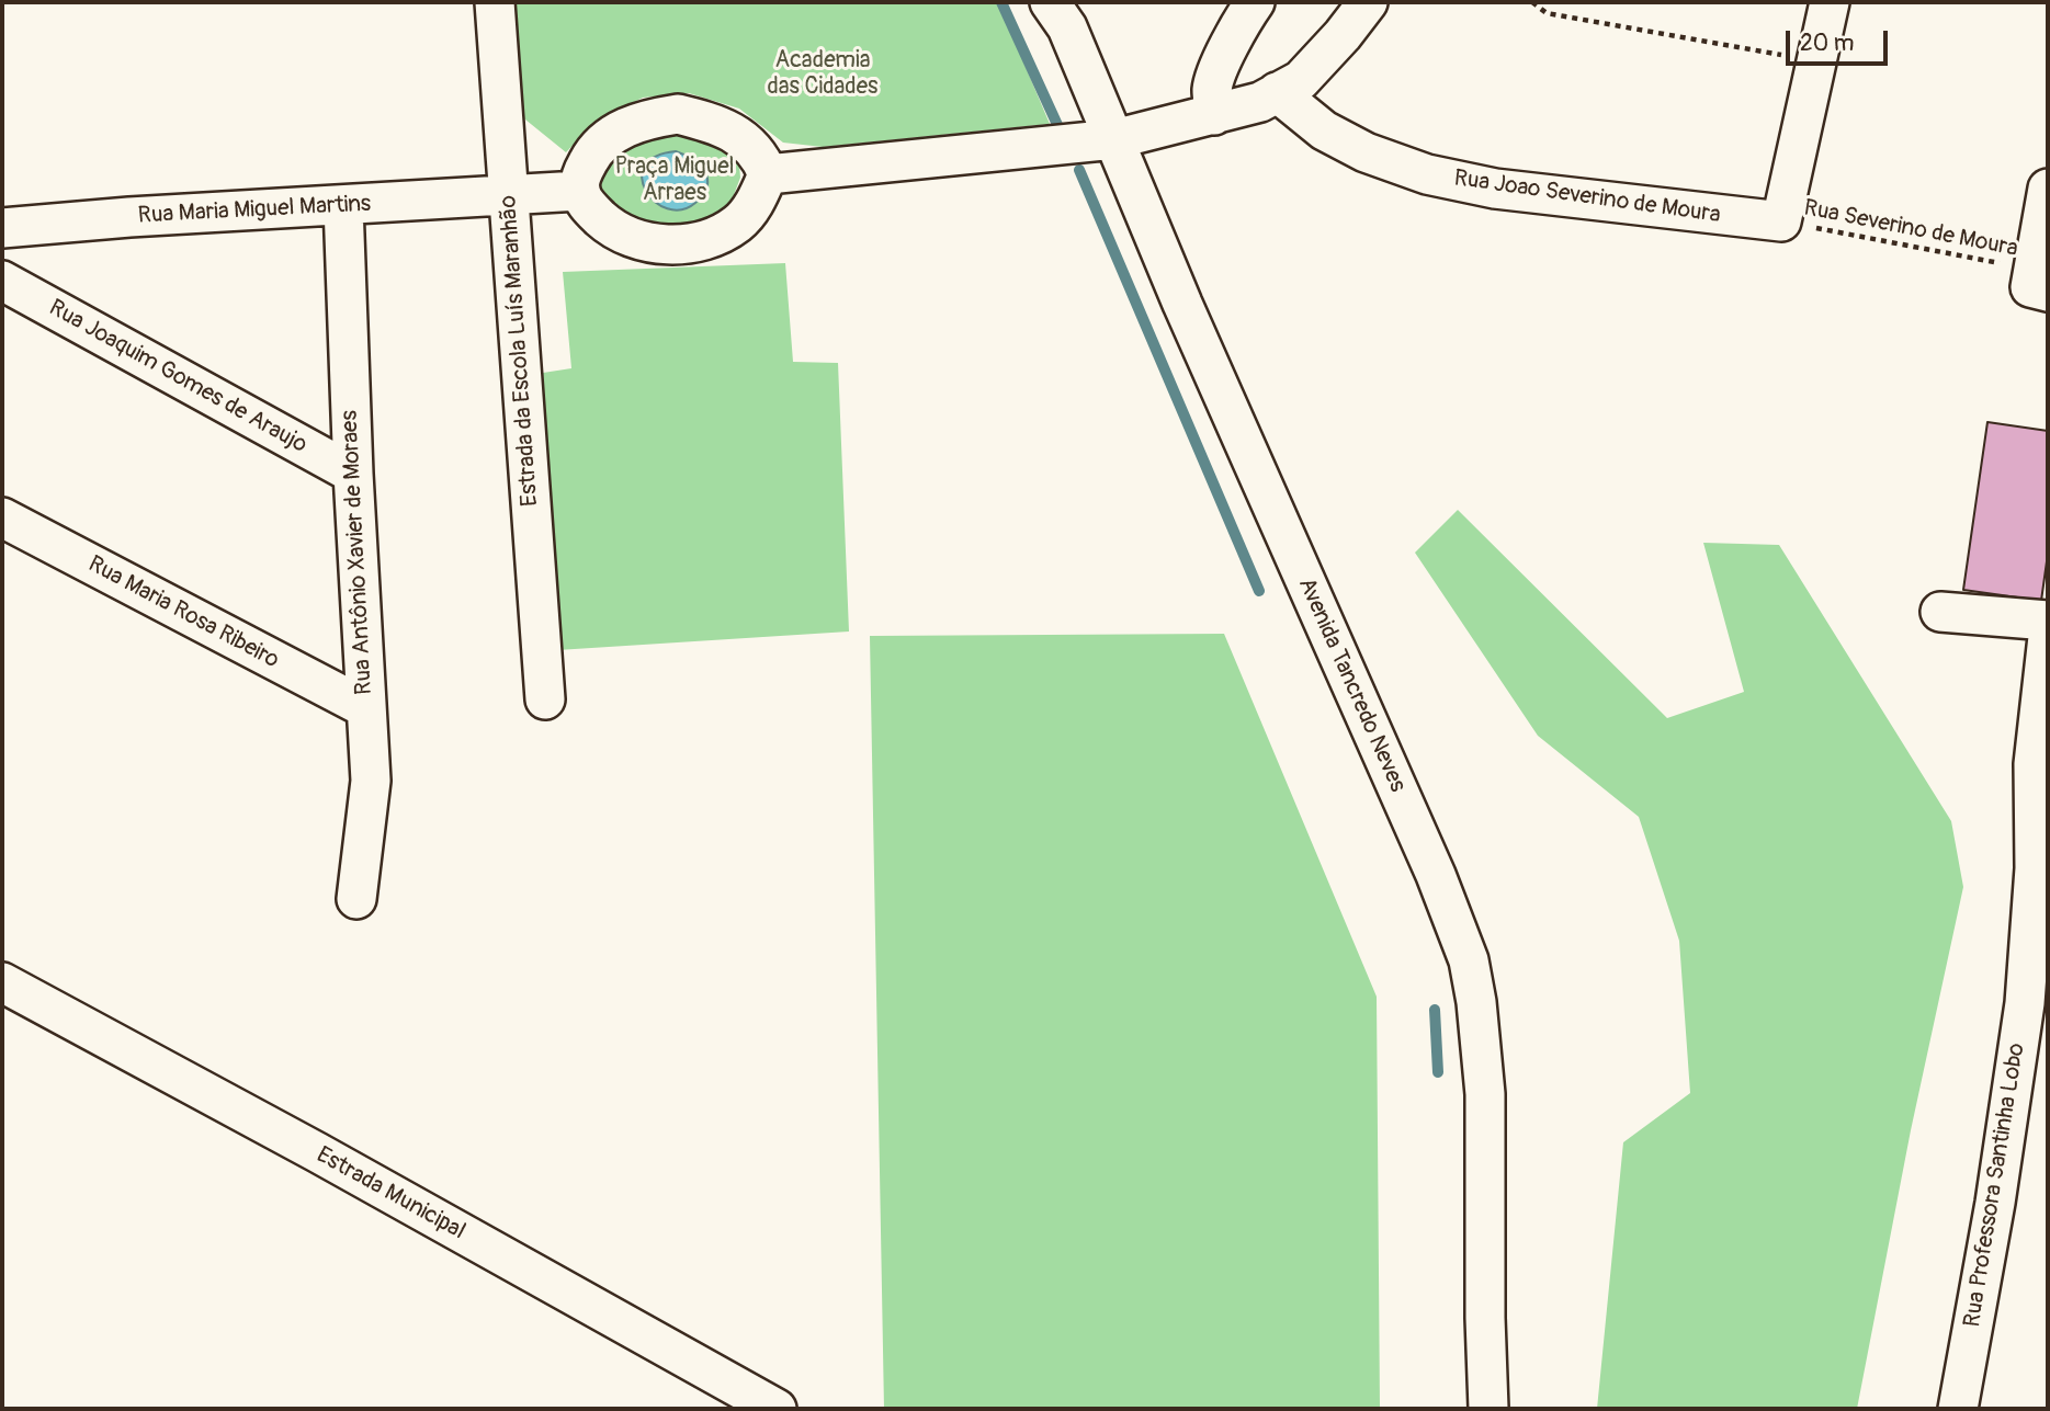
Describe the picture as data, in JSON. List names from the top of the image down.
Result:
{
  "streets": {
    "street": [
      "Rua Joao Severino de Moura",
      "Rua Maria Miguel Martins",
      "Estrada da Escola Luís Maranhão",
      "Rua Joaquim Gomes de Araujo",
      "Rua Antônio Xavier de Moraes",
      "Rua Maria Rosa Ribeiro",
      "Avenida Tancredo Neves",
      "Rua Professora Santinha Lobo",
      "Estrada Municipal"
    ],
    "path": ["Rua Severino de Moura"]
  },
  "crossings": [
    ["Rua Joao Severino de Moura", "Rua Severino de Moura"],
    ["Rua Maria Miguel Martins", "Estrada da Escola Luís Maranhão"],
    ["Rua Maria Miguel Martins", "Rua Antônio Xavier de Moraes"],
    ["Rua Joaquim Gomes de Araujo", "Rua Antônio Xavier de Moraes"],
    ["Rua Antônio Xavier de Moraes", "Rua Maria Rosa Ribeiro"]
  ],
  "parks": ["Academia das Cidades", "Praça Miguel Arraes"],
  "scale_bar": "20 m"
}
